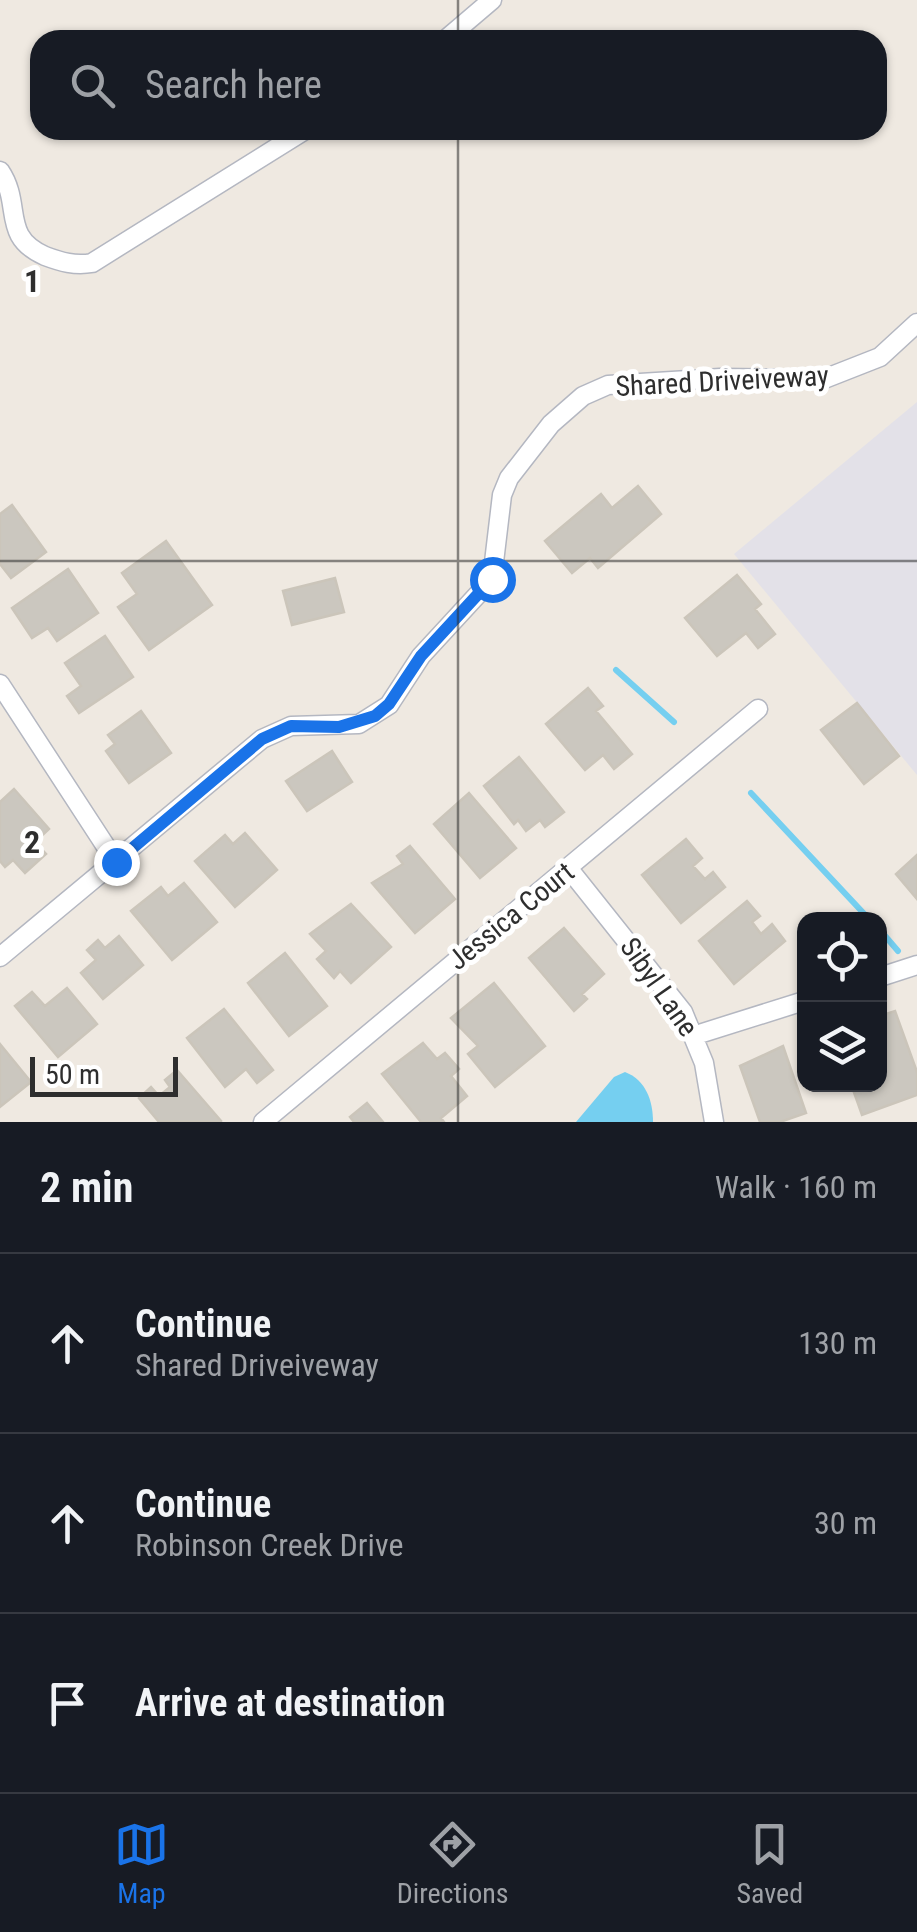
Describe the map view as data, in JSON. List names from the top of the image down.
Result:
{
  "streets": {
    "street": ["Shared Driveiveway", "Jessica Court", "Sibyl Lane"]
  },
  "crossings": [
    ["Jessica Court", "Sibyl Lane"]
  ],
  "scale_bar": "50 m",
  "page": {
    "search": "Search here",
    "scale": "50 m",
    "heading": ["2 min", "Walk · 160 m"],
    "list": [
      ["Continue", "Shared Driveiveway", "130 m"],
      ["Continue", "Robinson Creek Drive", "30 m"],
      "Arrive at destination"
    ],
    "nav": ["Map", "Directions", "Saved"]
  },
  "grid": {
    "rows": ["1", "2"]
  }
}
